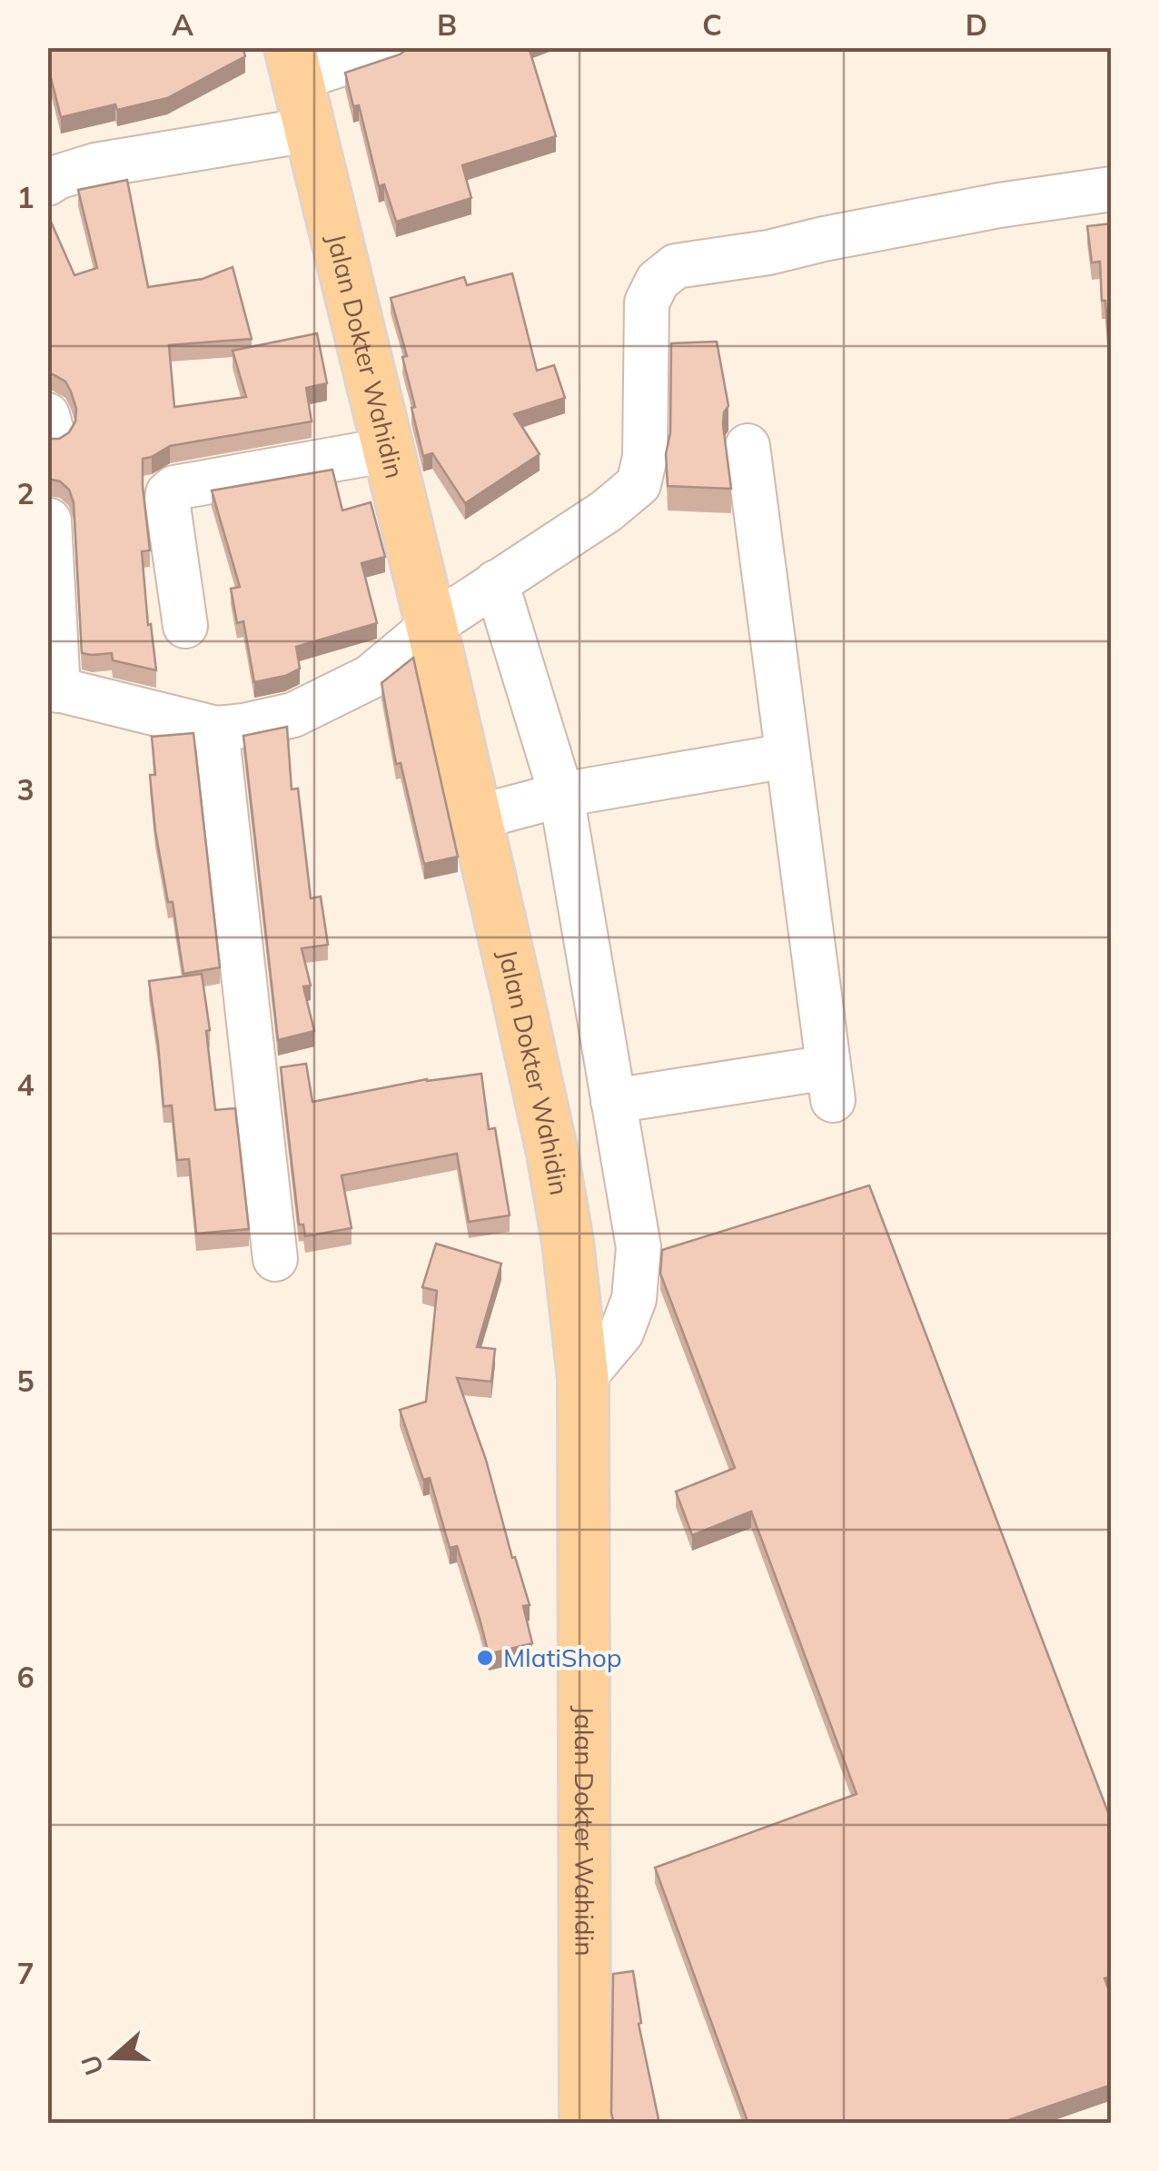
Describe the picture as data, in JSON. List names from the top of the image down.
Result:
{
  "streets": {
    "main road": ["Jalan Dokter Wahidin"]
  },
  "places": ["MlatiShop"],
  "north": "left",
  "grid": {
    "columns": [
      "A",
      "B",
      "C",
      "D"
    ],
    "rows": [
      "1",
      "2",
      "3",
      "4",
      "5",
      "6",
      "7"
    ]
  }
}
